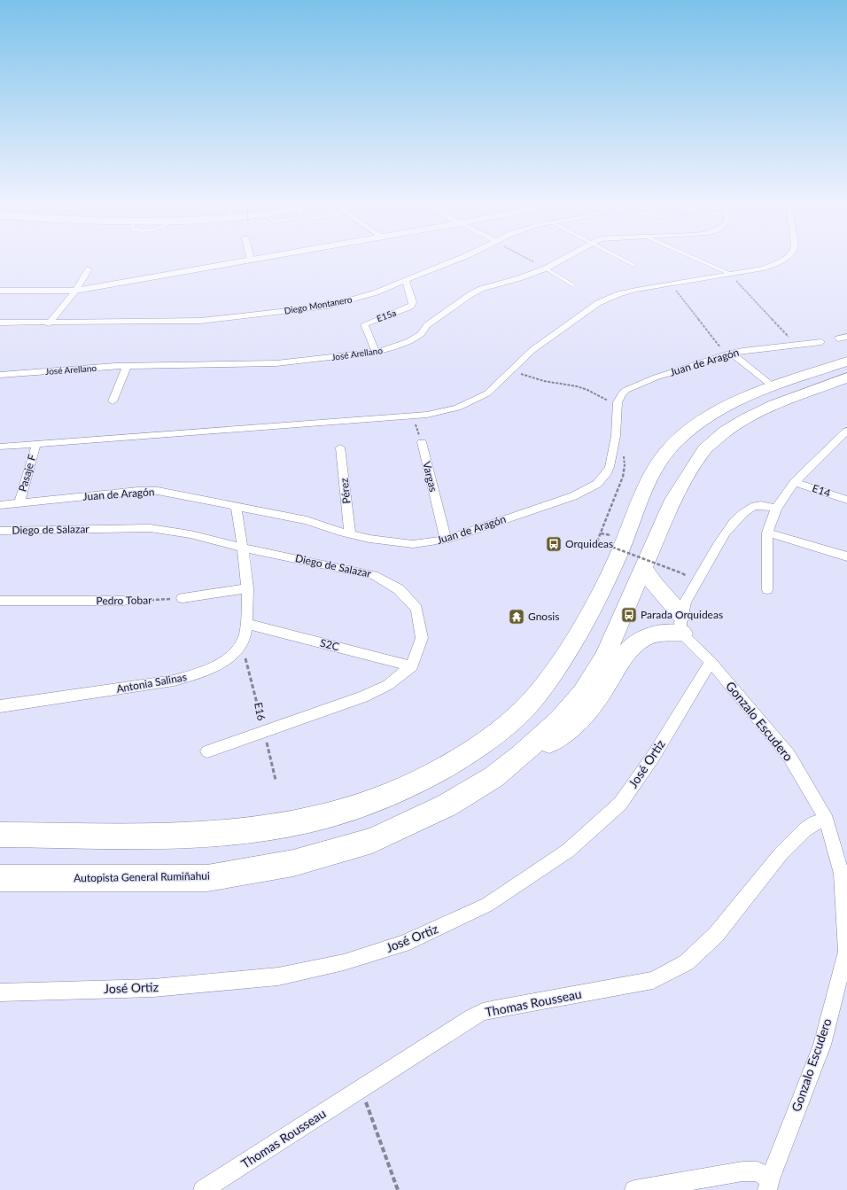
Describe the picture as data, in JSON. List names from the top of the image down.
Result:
{
  "streets": {
    "highway": ["Autopista General Rumiñahui"],
    "street": [
      "Diego Montanero",
      "E15a",
      "José Arellano",
      "Juan de Aragón",
      "Pasaje F",
      "Vargas",
      "Pérez",
      "E14",
      "Diego de Salazar",
      "Pedro Tobar",
      "S2C",
      "Antonia Salinas",
      "Gonzalo Escudero",
      "José Ortiz",
      "Thomas Rousseau"
    ],
    "path": ["E16"]
  },
  "crossings": [
    ["Diego Montanero", "E15a"],
    ["E15a", "José Arellano"],
    ["Juan de Aragón", "Pasaje F"],
    ["Juan de Aragón", "Vargas"],
    ["Juan de Aragón", "Pérez"],
    ["Juan de Aragón", "Antonia Salinas"],
    ["Diego de Salazar", "S2C"],
    ["Diego de Salazar", "Antonia Salinas"],
    ["S2C", "Antonia Salinas"],
    ["Antonia Salinas", "E16"],
    ["Gonzalo Escudero", "José Ortiz"],
    ["Gonzalo Escudero", "Thomas Rousseau"]
  ],
  "places": {
    "bus stop": ["Orquideas", "Parada Orquideas"],
    "temple": ["Gnosis"]
  }
}
